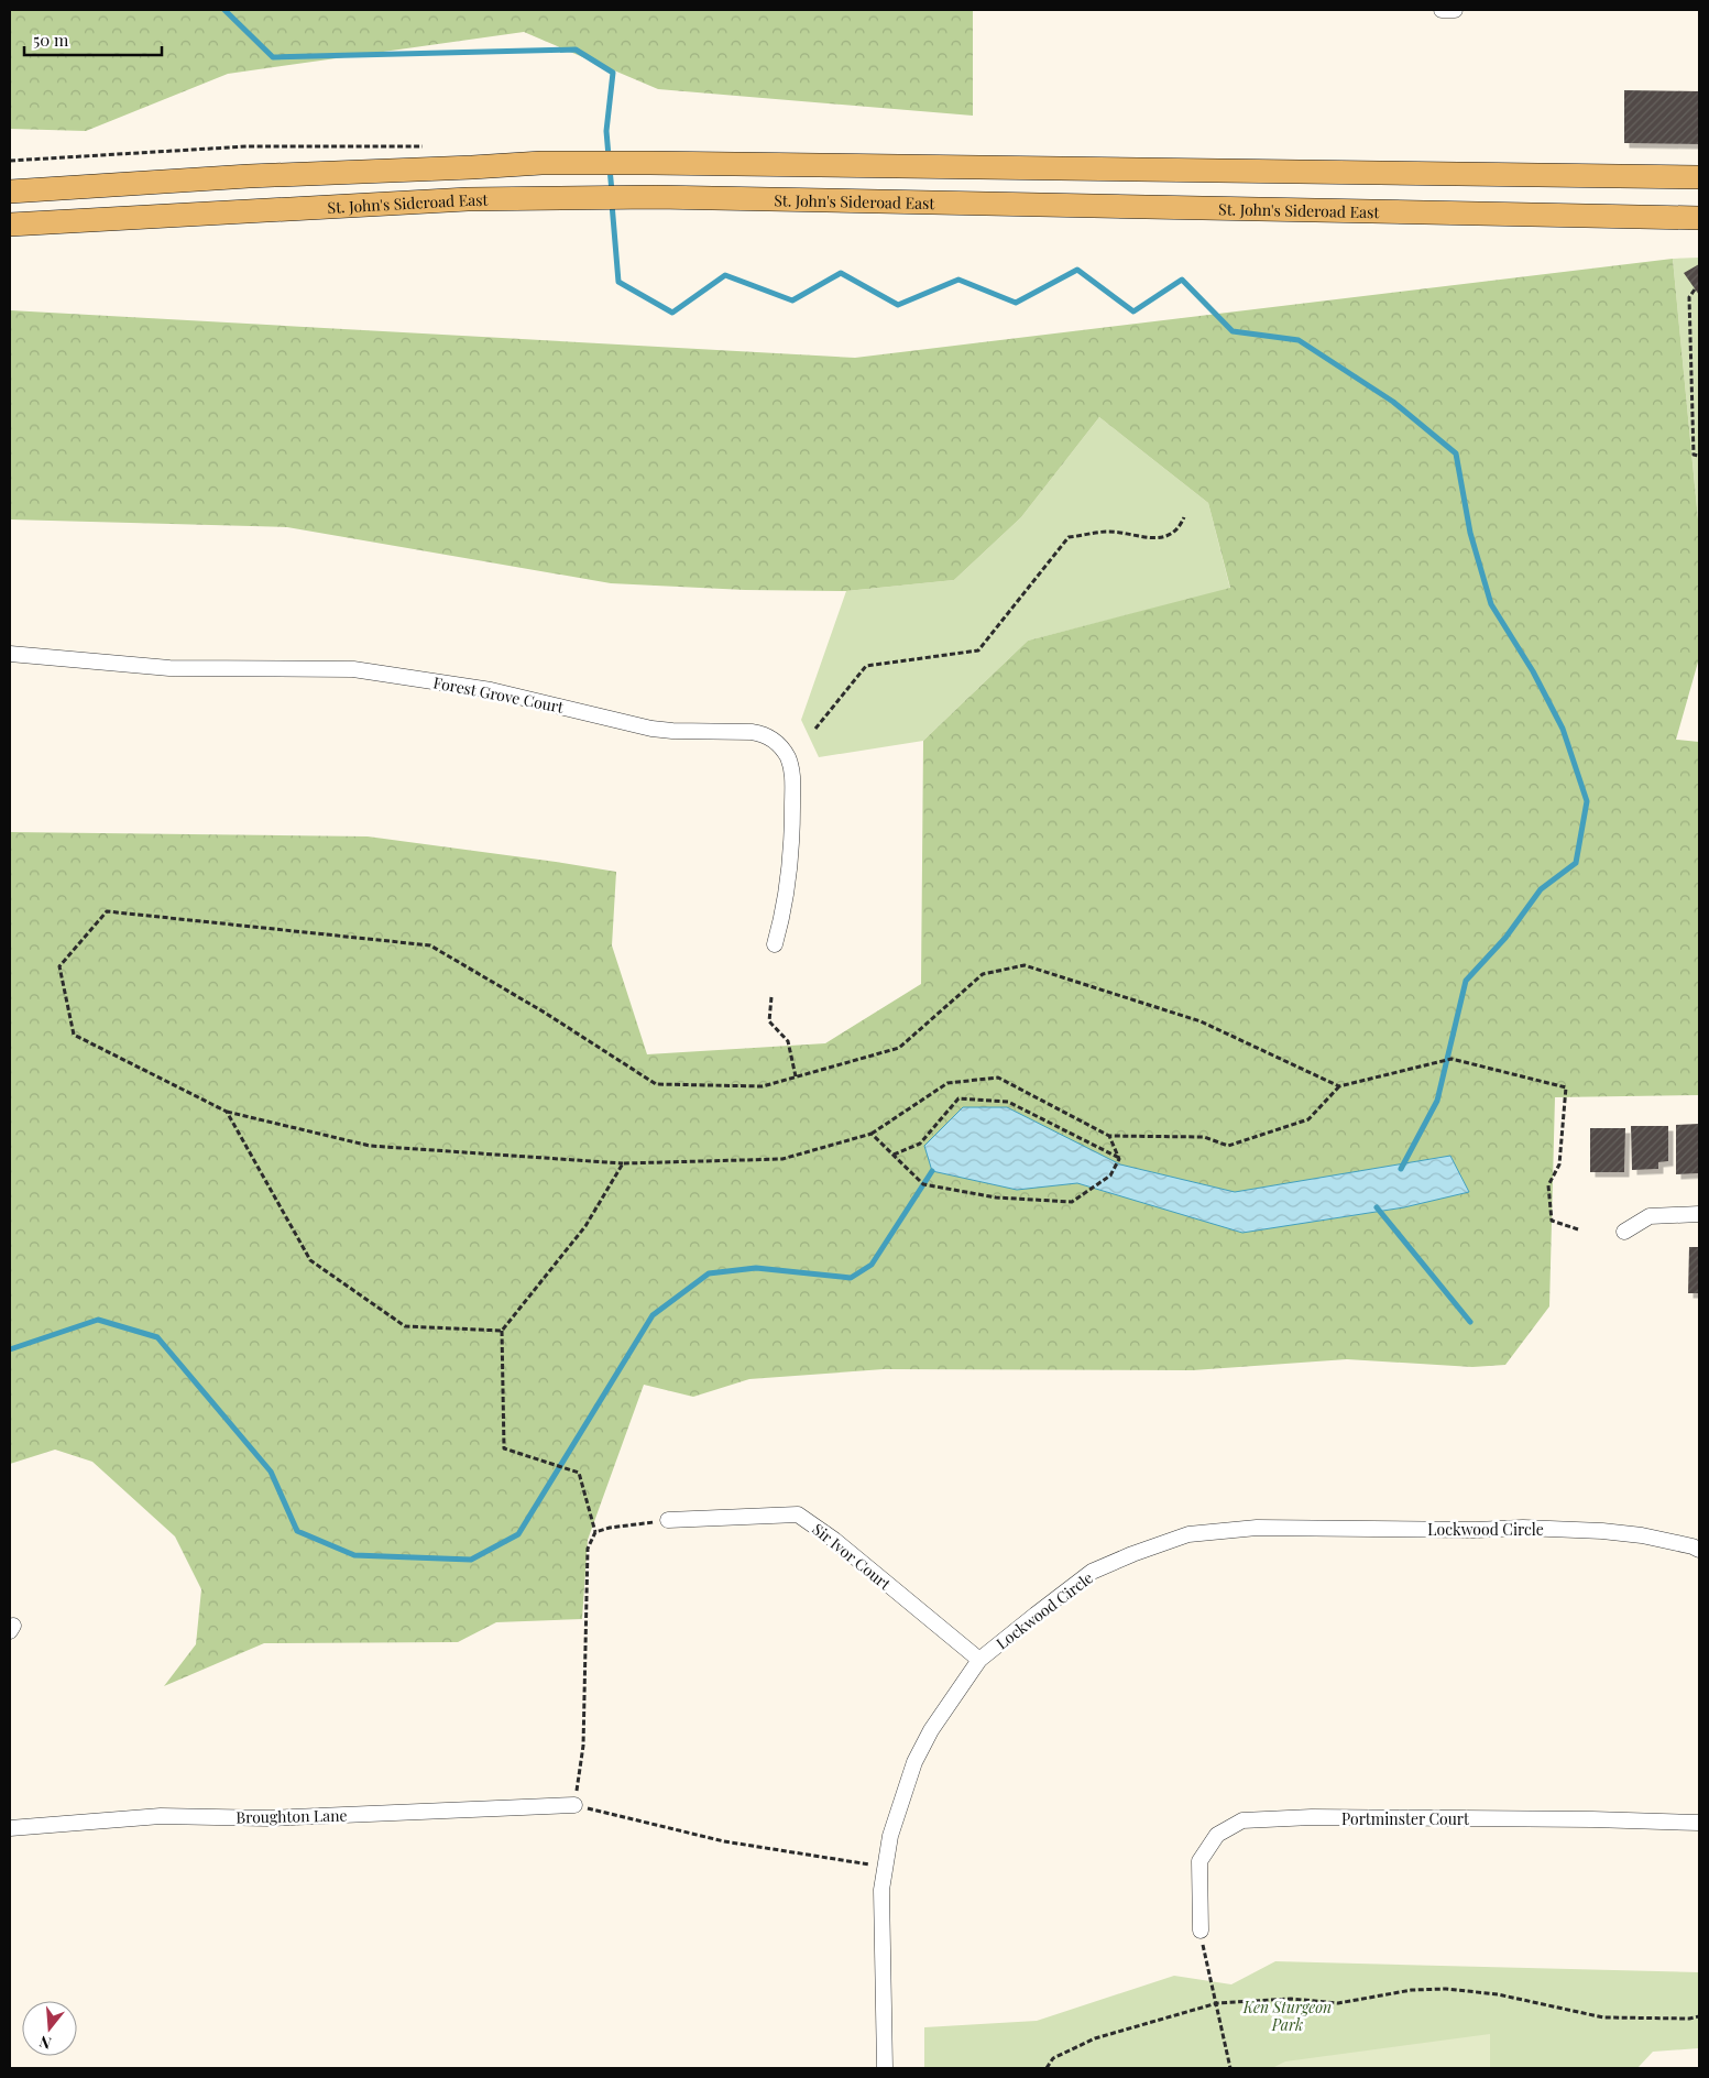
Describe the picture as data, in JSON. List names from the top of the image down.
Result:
{
  "streets": {
    "main road": ["St. John's Sideroad East"],
    "street": [
      "Forest Grove Court",
      "Lockwood Circle",
      "Sir Ivor Court",
      "Broughton Lane",
      "Portminster Court"
    ]
  },
  "crossings": [
    ["Lockwood Circle", "Sir Ivor Court"]
  ],
  "parks": ["Ken Sturgeon Park"],
  "scale_bar": "50 m",
  "north": "bottom"
}
